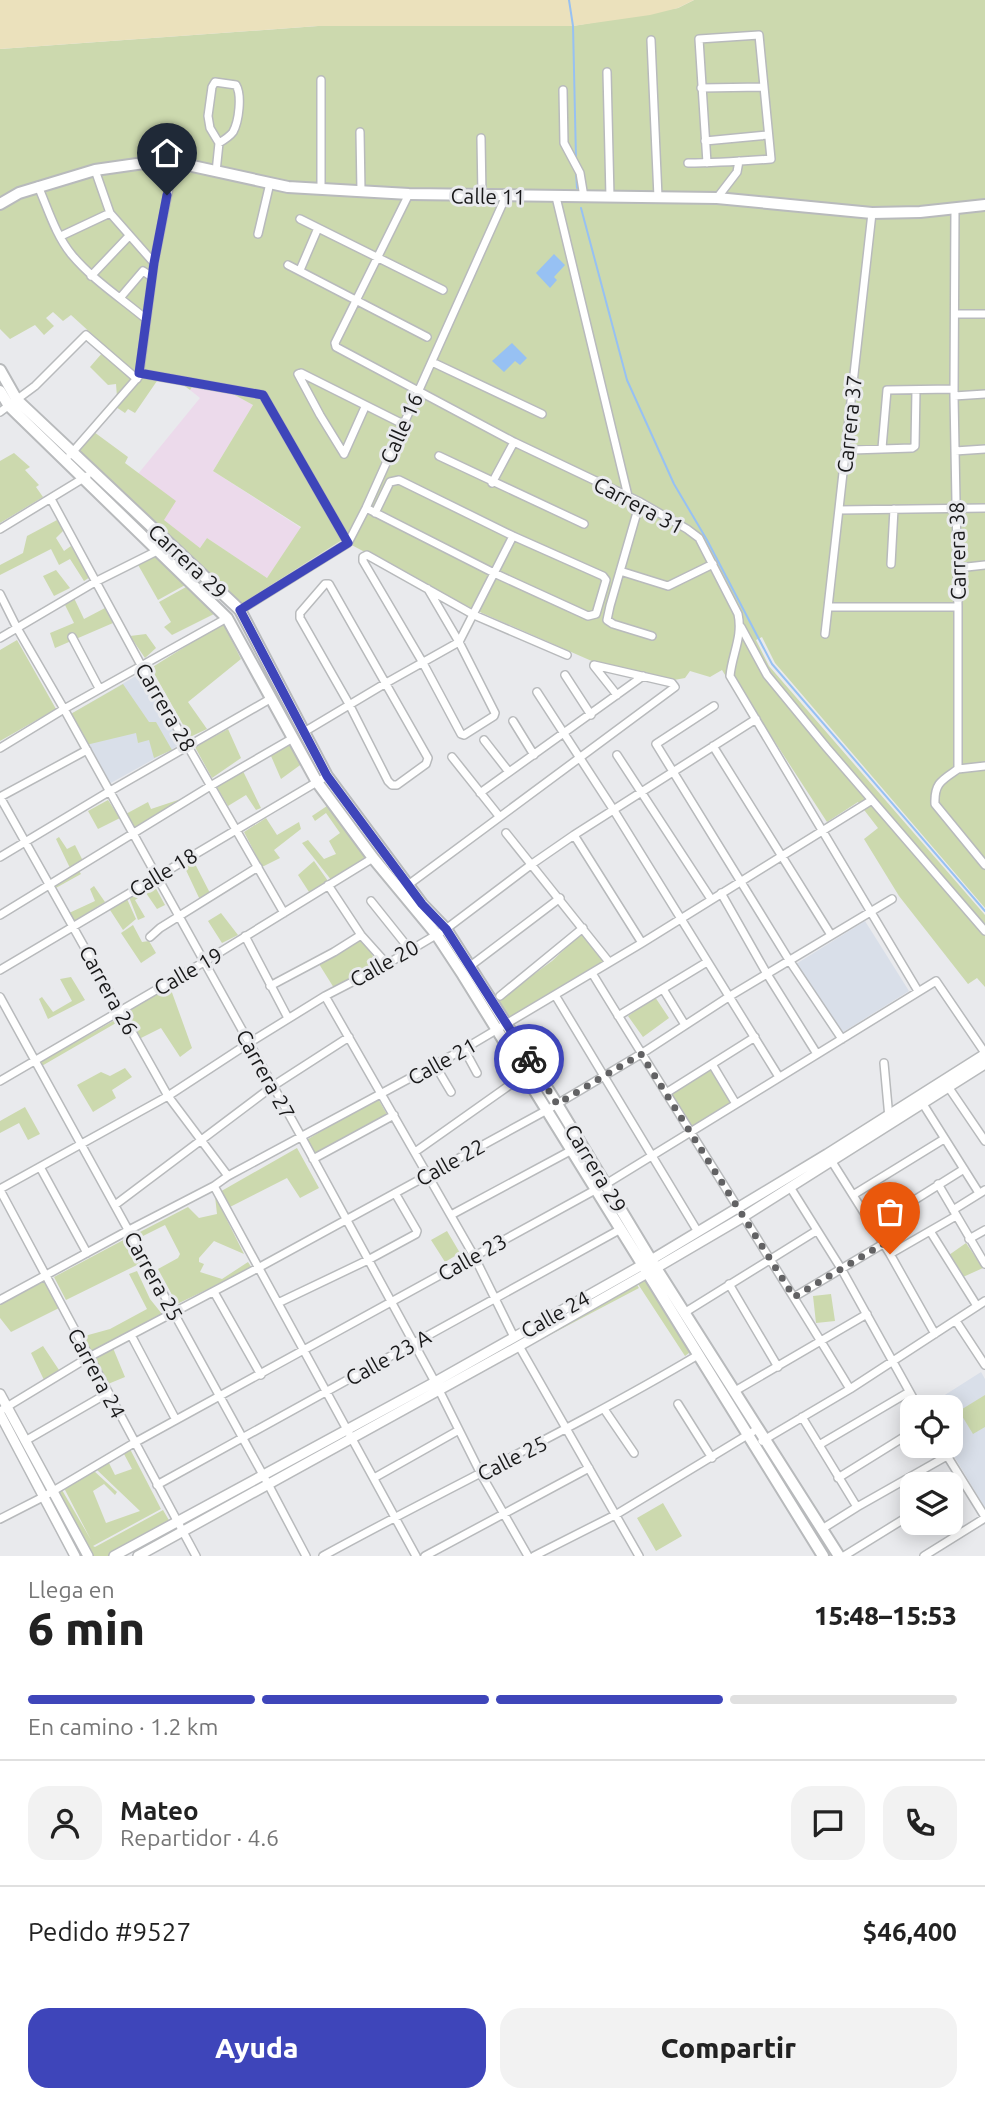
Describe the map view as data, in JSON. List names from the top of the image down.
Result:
{
  "streets": {
    "main road": ["Calle 11", "Carrera 29"],
    "street": [
      "Carrera 37",
      "Calle 16",
      "Carrera 31",
      "Carrera 38",
      "Carrera 28",
      "Calle 18",
      "Calle 20",
      "Calle 19",
      "Carrera 26",
      "Calle 21",
      "Carrera 27",
      "Calle 22",
      "Calle 23",
      "Carrera 25",
      "Calle 24",
      "Calle 23 A",
      "Carrera 24",
      "Calle 25"
    ]
  },
  "crossings": [
    ["Calle 11", "Carrera 37"],
    ["Calle 11", "Calle 16"],
    ["Calle 11", "Carrera 38"],
    ["Calle 16", "Carrera 31"],
    ["Carrera 31", "Calle 21"],
    ["Carrera 29", "Calle 18"],
    ["Carrera 29", "Calle 20"],
    ["Carrera 29", "Calle 19"],
    ["Carrera 29", "Calle 21"],
    ["Carrera 29", "Calle 22"],
    ["Carrera 29", "Calle 23"],
    ["Carrera 29", "Calle 24"],
    ["Carrera 29", "Calle 23 A"],
    ["Carrera 29", "Calle 25"],
    ["Carrera 28", "Calle 18"],
    ["Carrera 28", "Calle 19"],
    ["Calle 18", "Carrera 26"],
    ["Calle 18", "Carrera 27"],
    ["Calle 20", "Carrera 26"],
    ["Calle 20", "Carrera 27"],
    ["Calle 20", "Carrera 25"],
    ["Calle 20", "Carrera 24"],
    ["Calle 19", "Carrera 26"],
    ["Calle 19", "Carrera 27"],
    ["Calle 19", "Carrera 25"],
    ["Carrera 26", "Calle 21"],
    ["Calle 21", "Carrera 27"],
    ["Calle 21", "Carrera 25"],
    ["Calle 21", "Carrera 24"],
    ["Carrera 27", "Calle 22"],
    ["Carrera 27", "Calle 23"],
    ["Carrera 27", "Calle 24"],
    ["Carrera 27", "Calle 23 A"],
    ["Carrera 27", "Calle 25"],
    ["Calle 22", "Carrera 25"],
    ["Calle 22", "Carrera 24"],
    ["Calle 23", "Carrera 25"],
    ["Calle 23", "Calle 24"],
    ["Calle 23", "Carrera 24"],
    ["Carrera 25", "Calle 24"],
    ["Carrera 25", "Calle 23 A"],
    ["Calle 24", "Carrera 24"],
    ["Calle 23 A", "Carrera 24"]
  ],
  "page": {
    "heading": ["6 min", "Llega en", "15:48–15:53"],
    "panel": [
      "Mateo",
      "Repartidor · 4.6",
      "Pedido #9527",
      "$46,400"
    ],
    "bar": "En camino · 1.2 km",
    "buttons": ["Ayuda", "Compartir"]
  }
}
